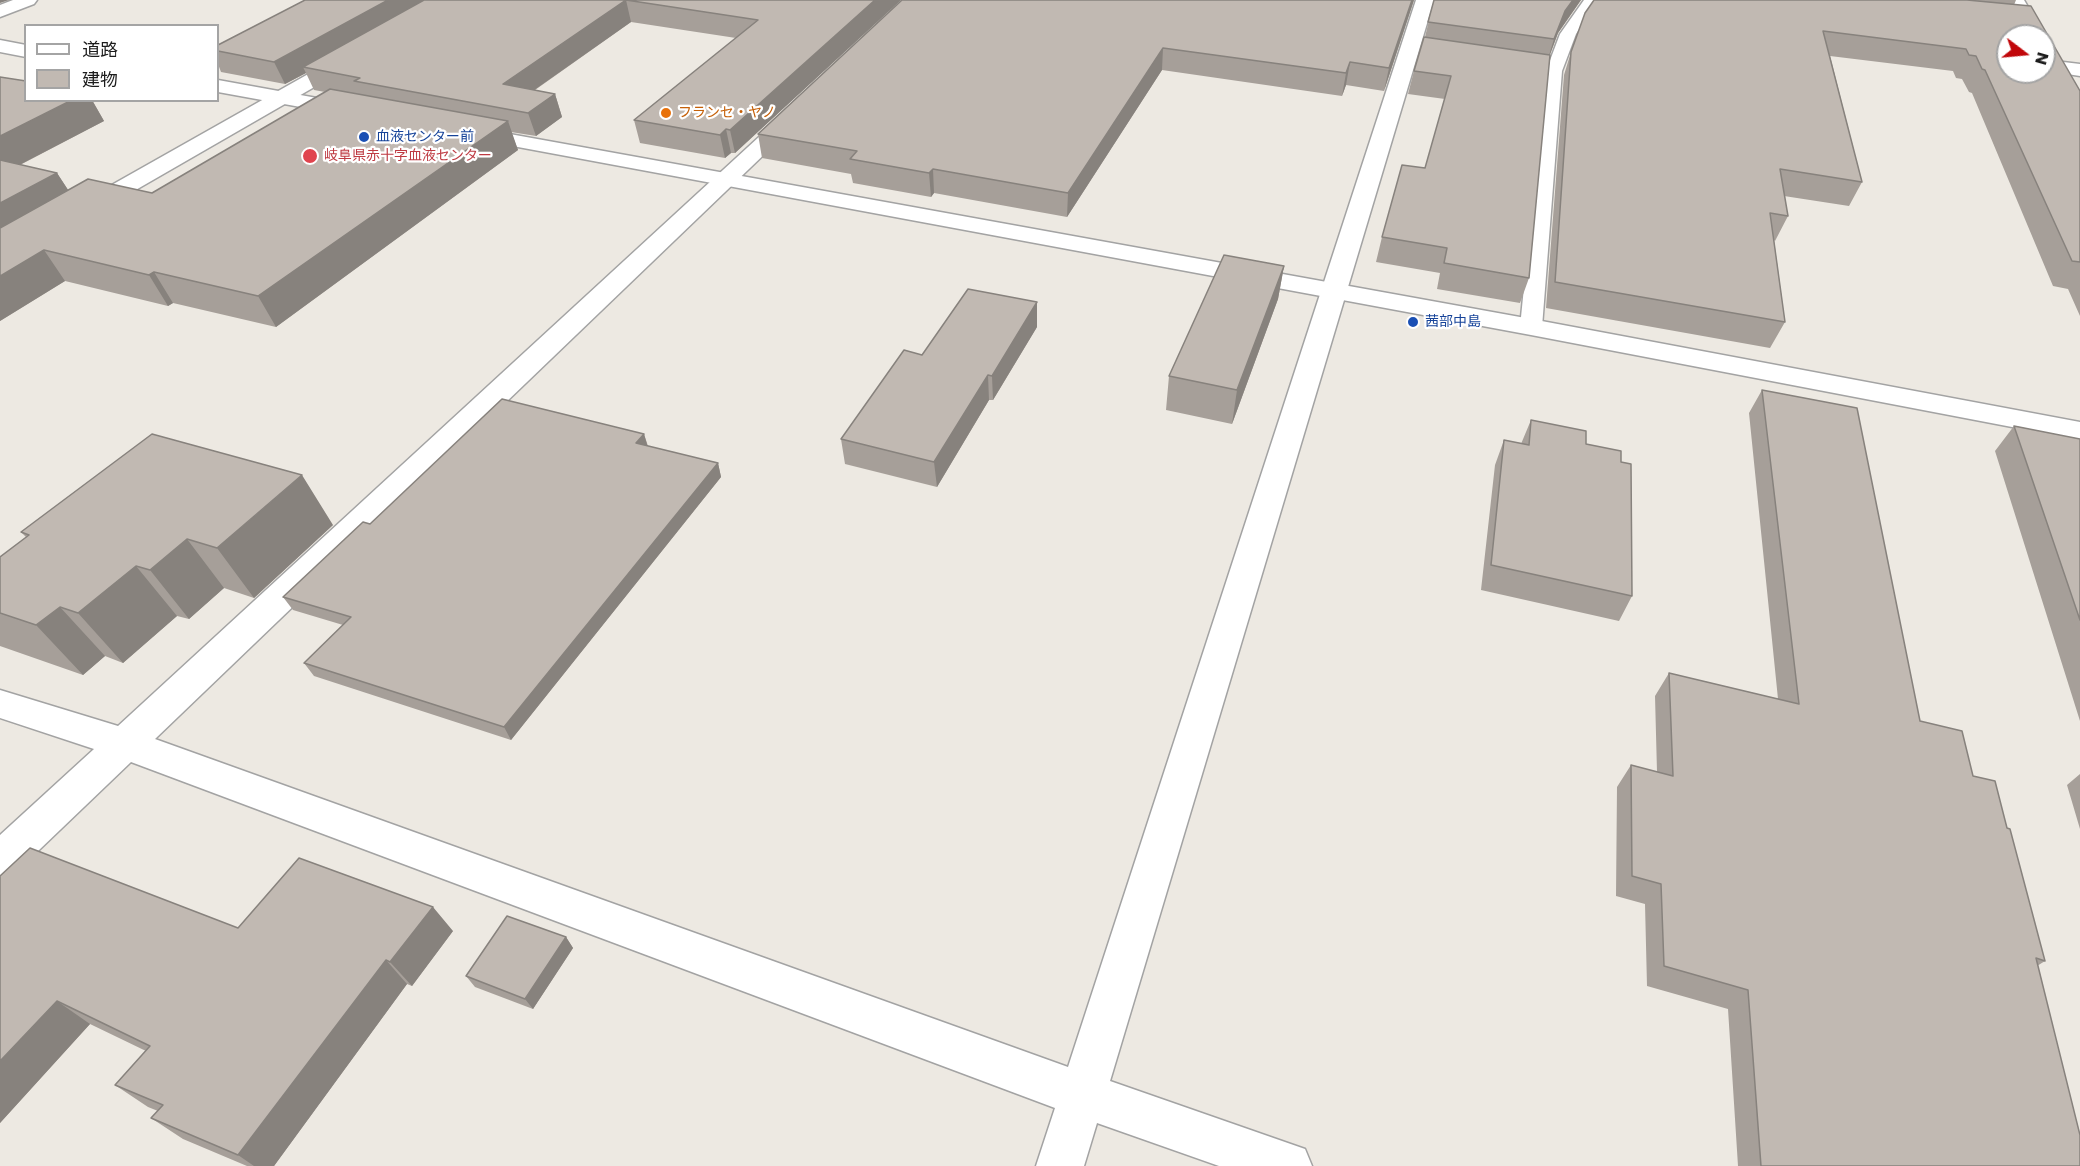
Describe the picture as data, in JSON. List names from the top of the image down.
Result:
{
  "places": [
    "フランセ・ヤノ",
    "血液センター前",
    "岐阜県赤十字血液センター",
    "茜部中島"
  ],
  "legend": ["道路", "建物"],
  "north": "right"
}
